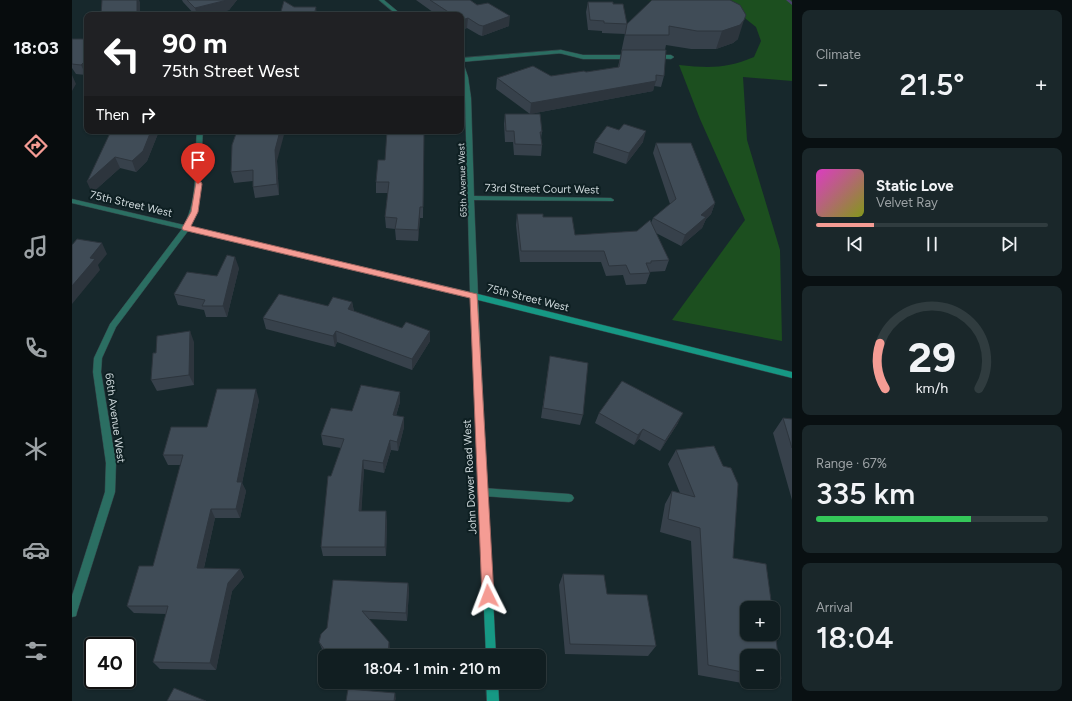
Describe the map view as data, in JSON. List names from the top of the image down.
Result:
{
  "streets": {
    "street": [
      "65th Avenue West",
      "73rd Street Court West",
      "75th Street West",
      "66th Avenue West",
      "John Dower Road West"
    ]
  },
  "crossings": [
    ["65th Avenue West", "73rd Street Court West"],
    ["65th Avenue West", "75th Street West"],
    ["65th Avenue West", "John Dower Road West"],
    ["75th Street West", "66th Avenue West"],
    ["75th Street West", "John Dower Road West"]
  ],
  "page": {
    "tabs": "18:03",
    "tile": [
      "Climate",
      ["Range · 67%", "335 km"],
      ["Arrival", "18:04"]
    ],
    "turn": ["90 m", "75th Street West"],
    "heat": ["−", "21.5°", "+"],
    "then": "Then",
    "song": ["Static Love", "Velvet Ray"],
    "map_buttons": ["+", "−"],
    "limit": "40",
    "trip": "18:04 · 1 min · 210 m",
    "gauge": ["29", "km/h"]
  }
}
